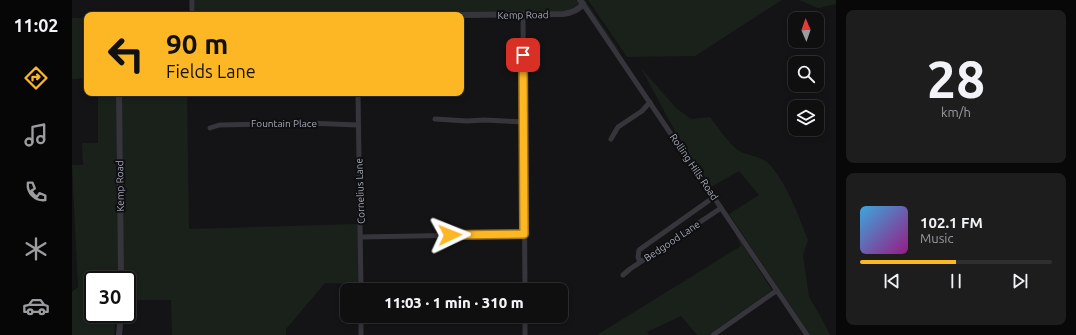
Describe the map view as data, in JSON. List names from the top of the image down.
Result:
{
  "streets": {
    "street": [
      "Kemp Road",
      "Fountain Place",
      "Rolling Hills Road",
      "Cornelius Lane",
      "Bedgood Lane"
    ]
  },
  "crossings": [
    ["Kemp Road", "Rolling Hills Road"],
    ["Fountain Place", "Cornelius Lane"],
    ["Rolling Hills Road", "Bedgood Lane"]
  ],
  "north": "top",
  "page": {
    "tabs": "11:02",
    "tile": ["28", "km/h"],
    "turn": ["90 m", "Fields Lane"],
    "song": ["102.1 FM", "Music"],
    "limit": "30",
    "trip": "11:03 · 1 min · 310 m"
  }
}
